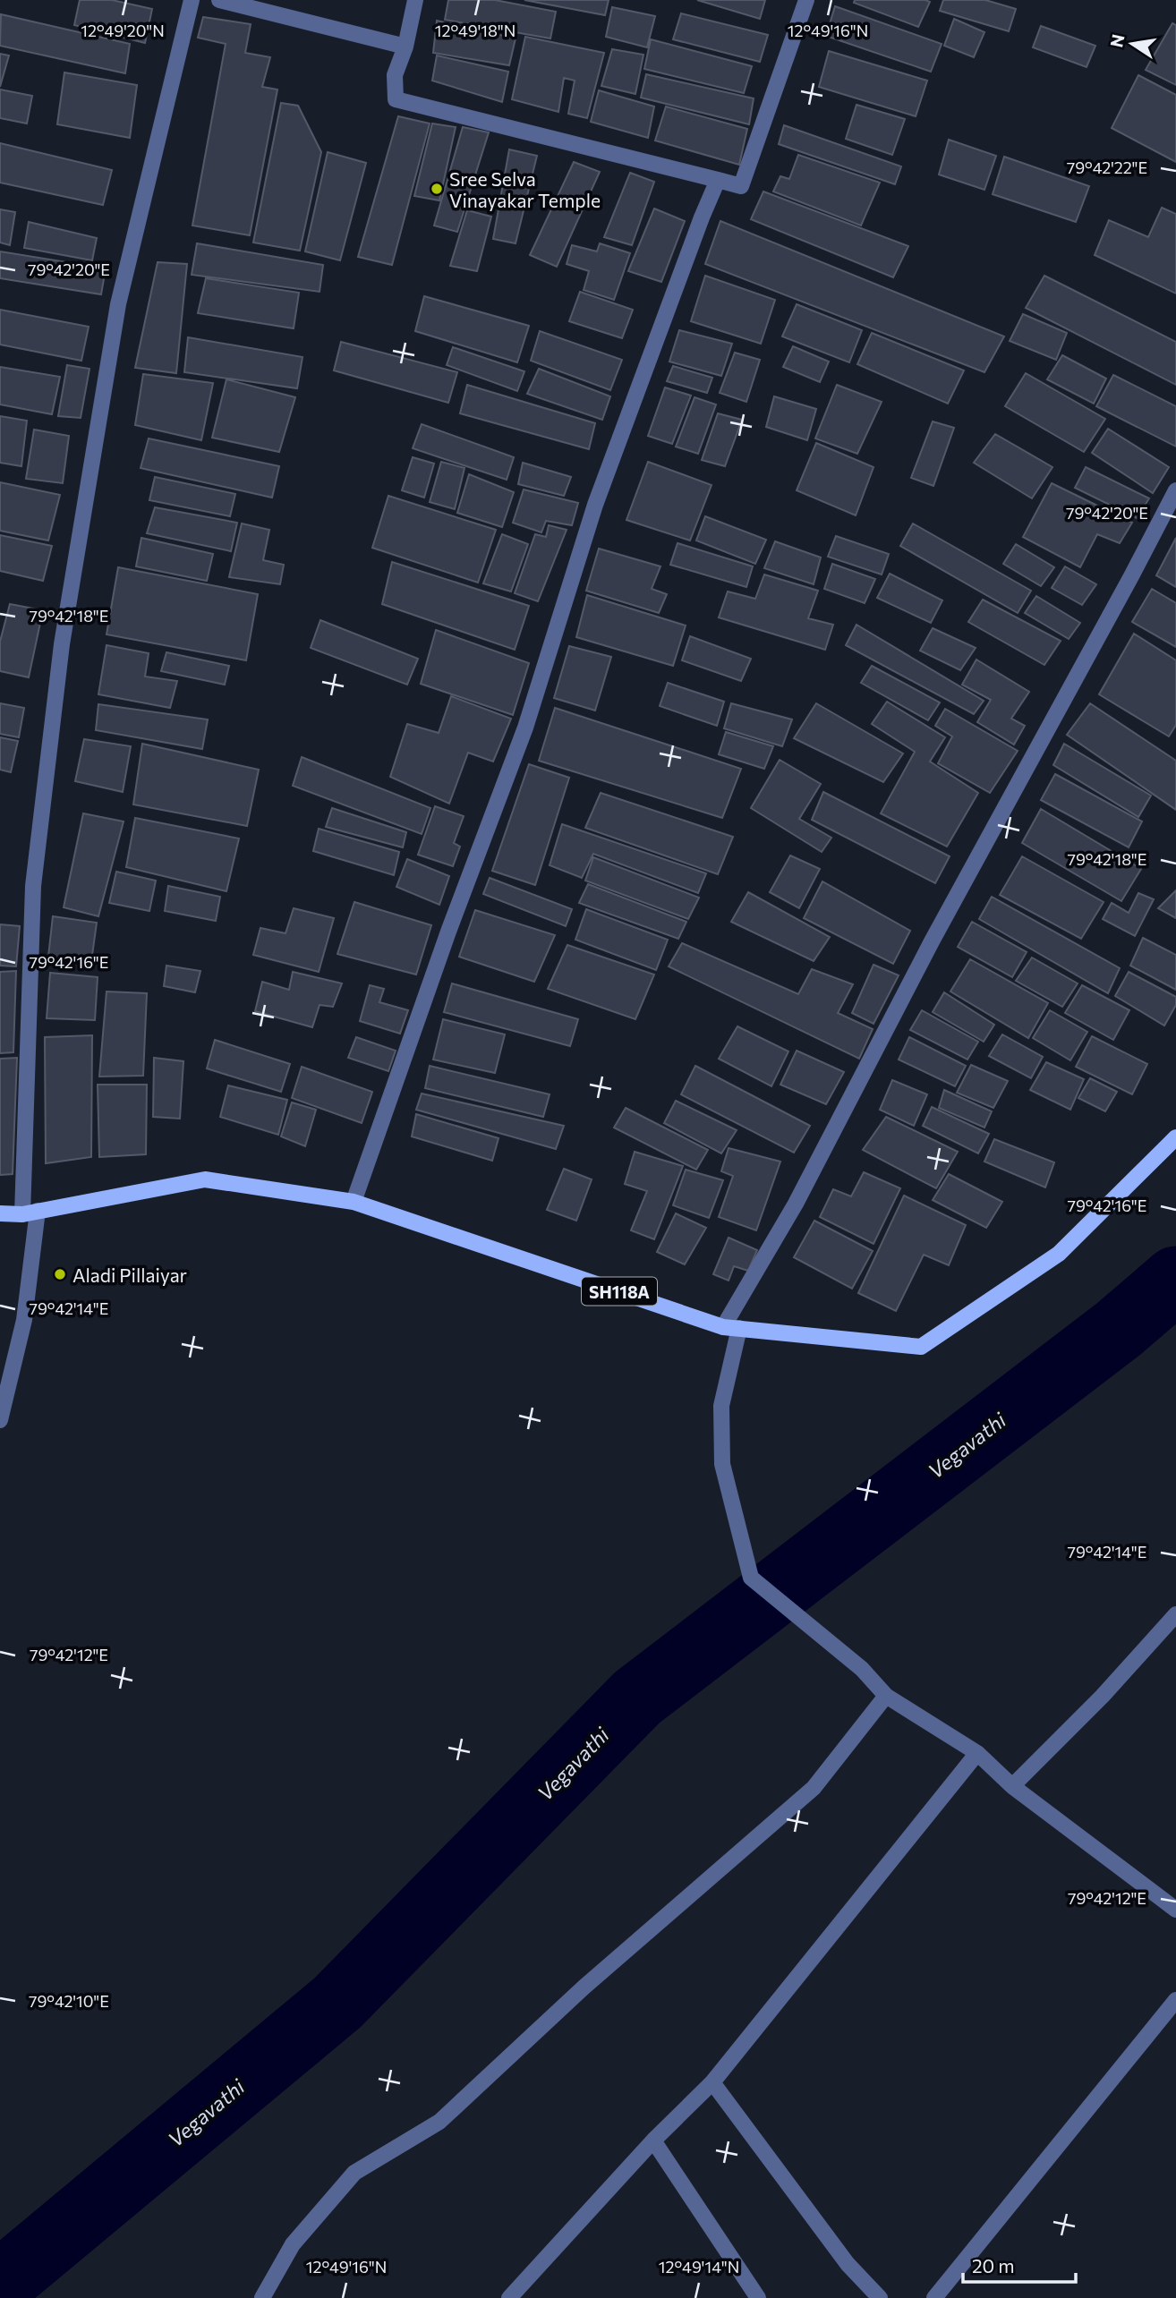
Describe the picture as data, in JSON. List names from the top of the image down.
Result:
{
  "streets": {
    "main road": ["SH118A"]
  },
  "water": ["Vegavathi"],
  "places": ["Sree Selva Vinayakar Temple", "Aladi Pillaiyar"],
  "scale_bar": "20 m",
  "north": "left",
  "coordinates": [
    "12°49'20\"N",
    "12°49'18\"N",
    "12°49'16\"N",
    "79°42'22\"E",
    "79°42'20\"E",
    "79°42'18\"E",
    "79°42'16\"E",
    "79°42'14\"E",
    "79°42'12\"E",
    "79°42'10\"E",
    "12°49'14\"N"
  ]
}
